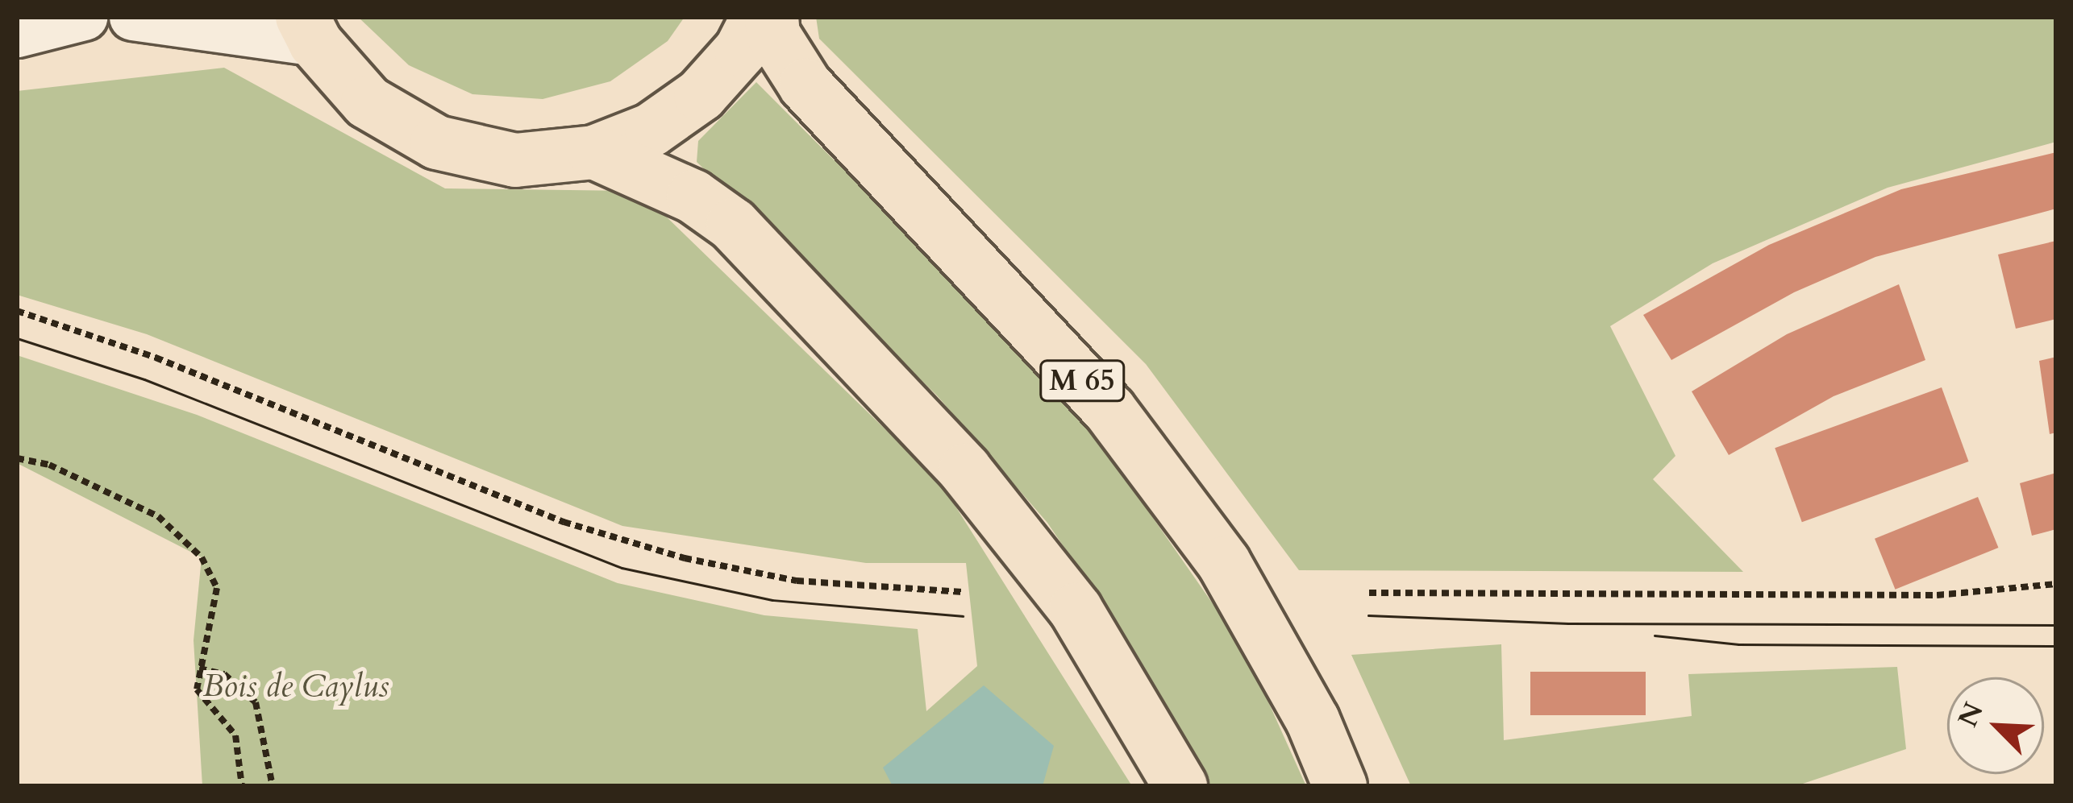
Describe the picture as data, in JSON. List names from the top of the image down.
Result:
{
  "streets": {
    "main road": ["M 65"]
  },
  "parks": ["Bois de Caylus"],
  "north": "top left"
}
